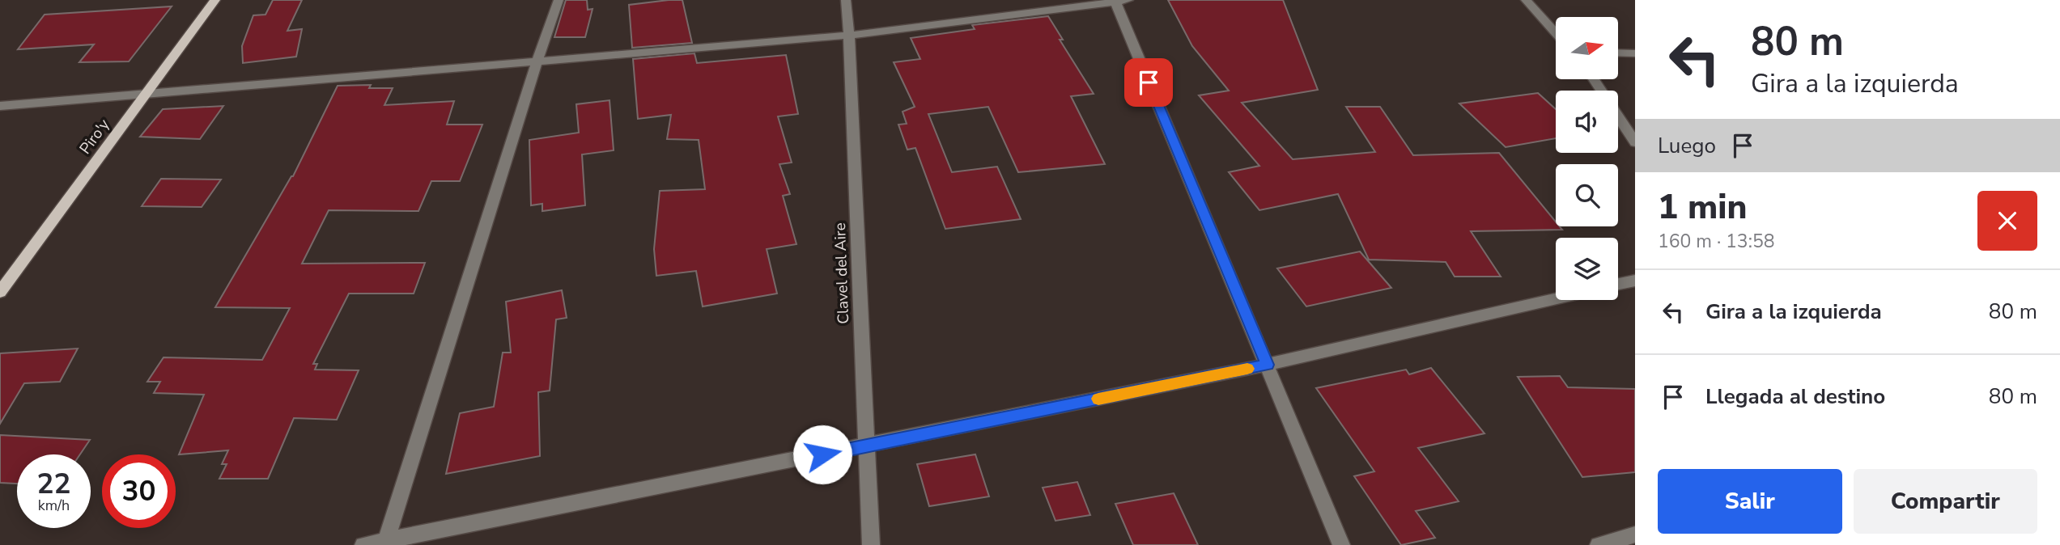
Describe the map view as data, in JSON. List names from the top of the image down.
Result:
{
  "streets": {
    "main road": ["Piro'y"],
    "street": ["Clavel del Aire"]
  },
  "north": "right",
  "page": {
    "turn": ["80 m", "Gira a la izquierda"],
    "then": "Luego",
    "heading": ["1 min", "160 m · 13:58"],
    "list": [
      {
        "name": "Gira a la izquierda",
        "value": "80 m"
      },
      {
        "name": "Llegada al destino",
        "value": "80 m"
      }
    ],
    "speed": "22 km/h",
    "limit": "30",
    "buttons": ["Salir", "Compartir"]
  }
}
